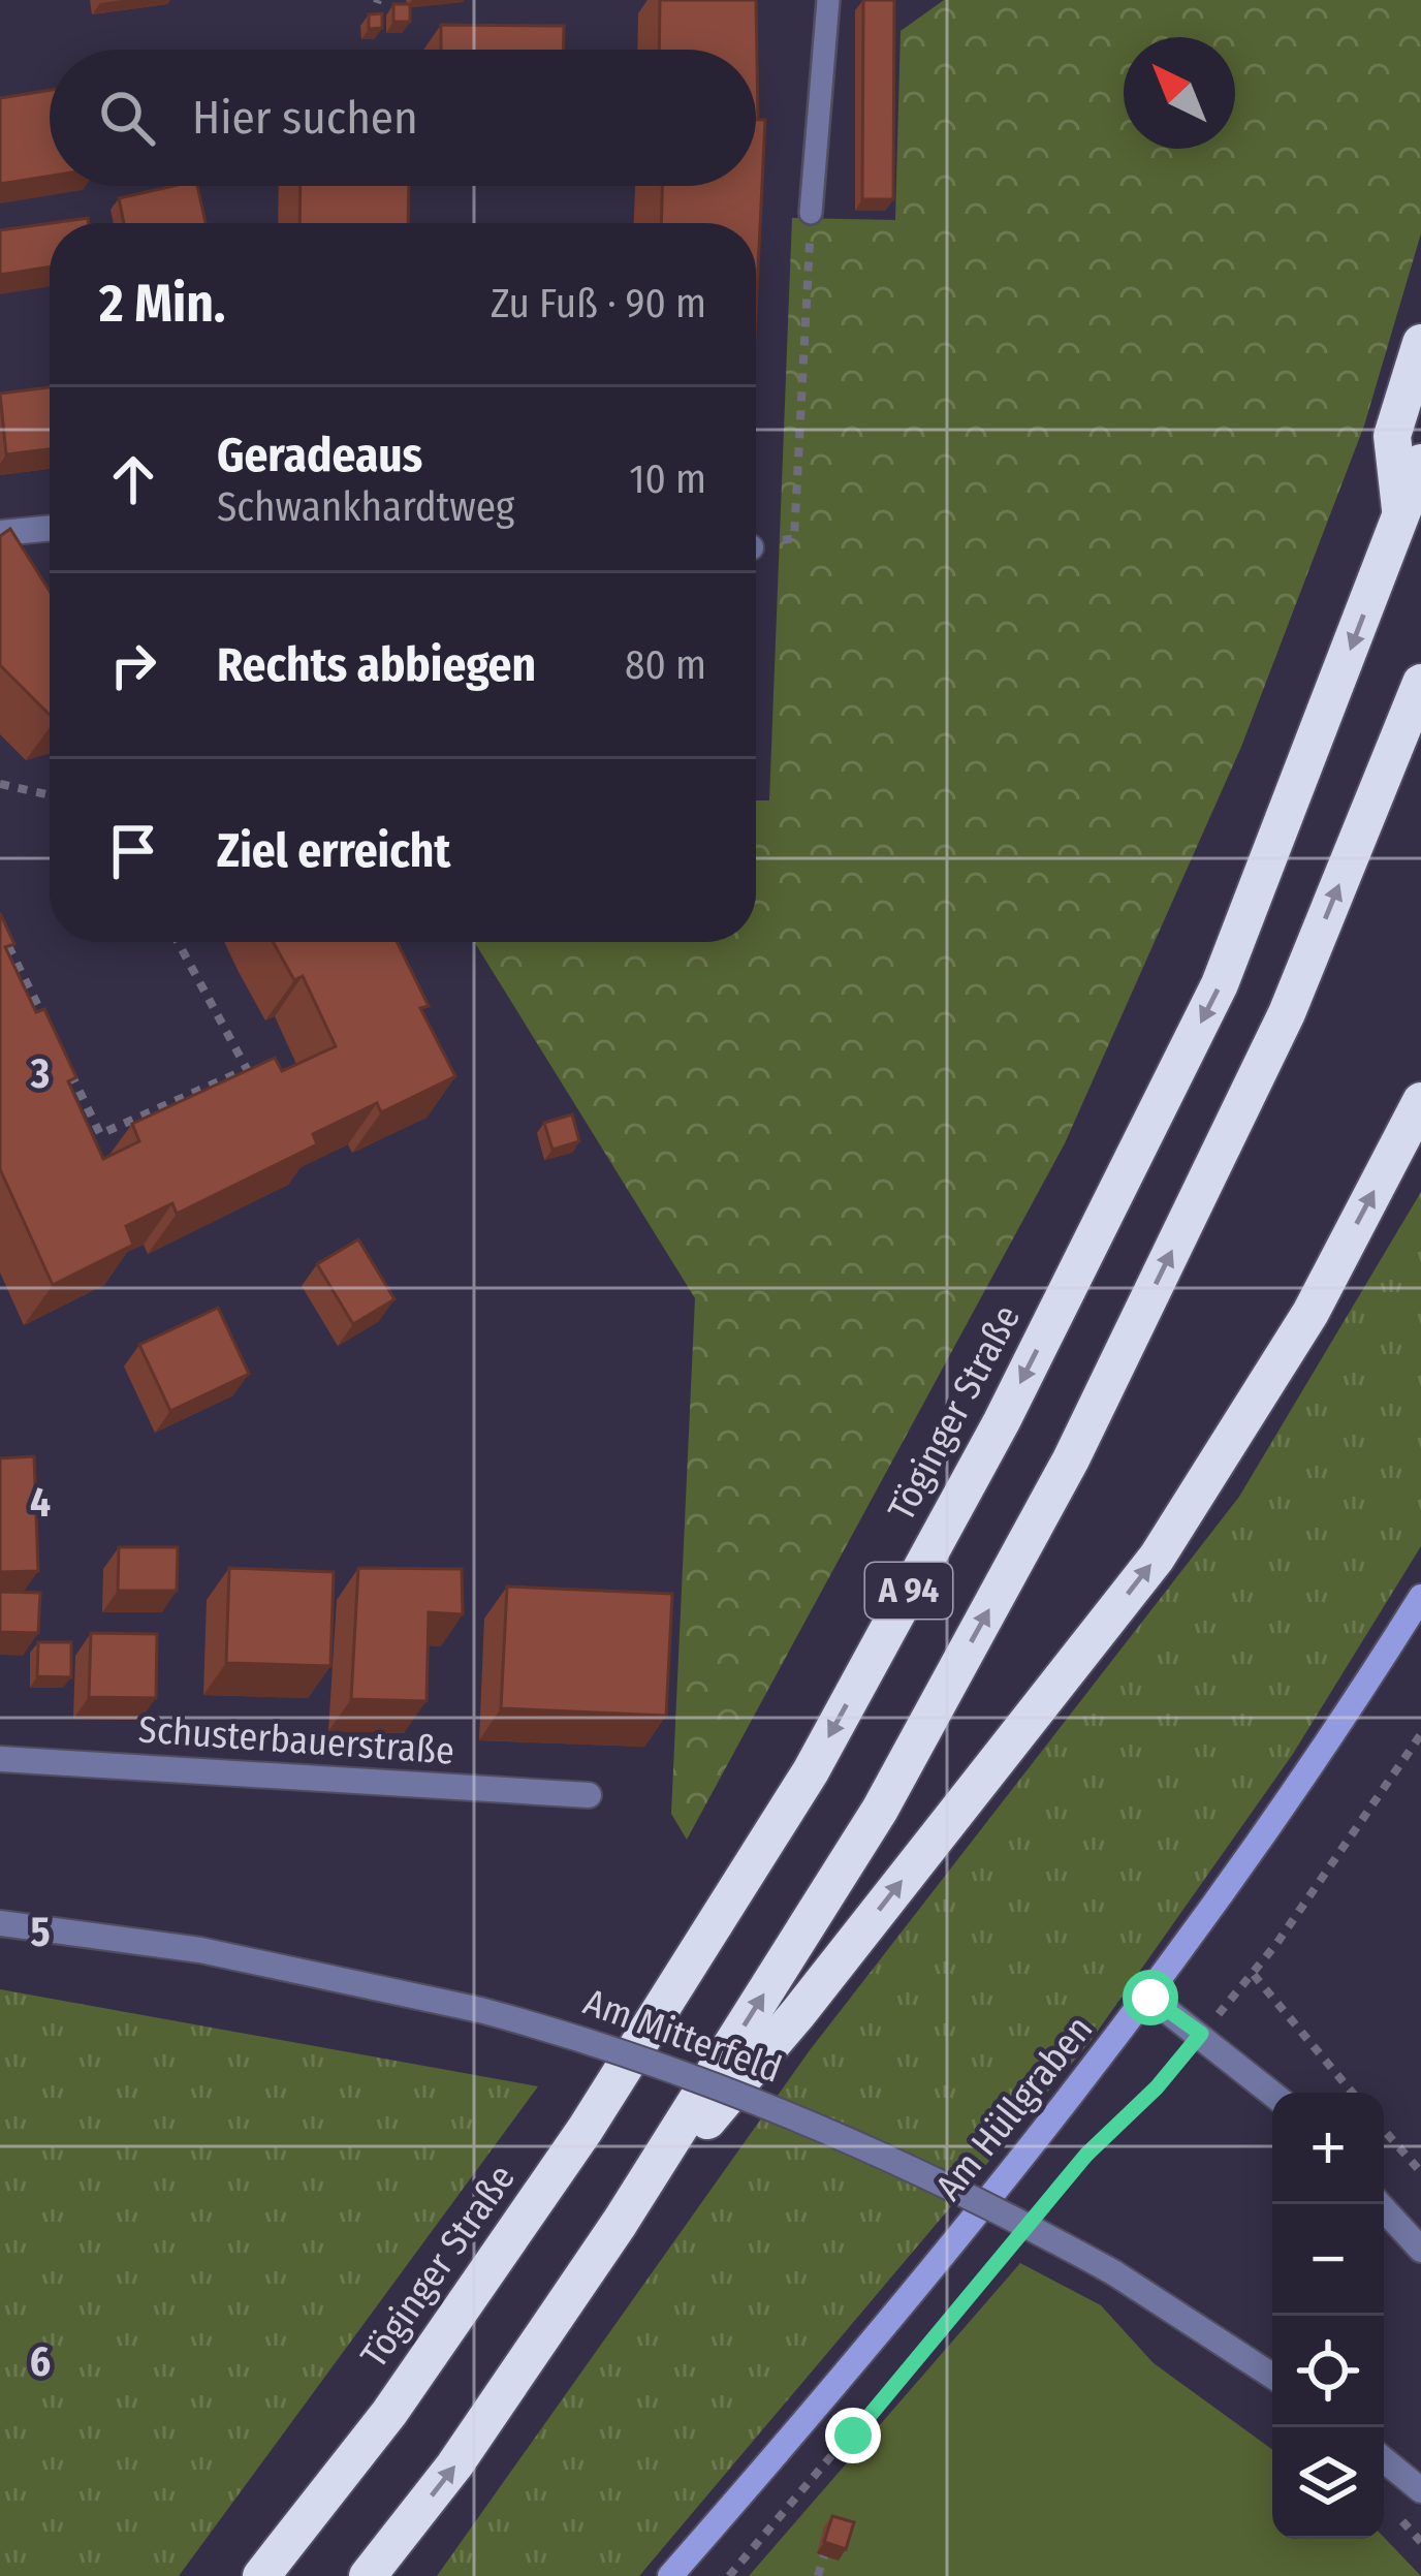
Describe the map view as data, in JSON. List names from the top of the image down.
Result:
{
  "streets": {
    "highway": ["Töginger Straße", "A 94"],
    "main road": ["Am Hüllgraben"],
    "street": ["Schusterbauerstraße", "Am Mitterfeld"]
  },
  "north": "top left",
  "page": {
    "search": "Hier suchen",
    "heading": ["2 Min.", "Zu Fuß · 90 m"],
    "list": [
      ["Geradeaus", "Schwankhardtweg", "10 m"],
      ["Rechts abbiegen", "80 m"],
      "Ziel erreicht"
    ],
    "map_buttons": ["+", "−"]
  },
  "grid": {
    "rows": [
      "3",
      "4",
      "5",
      "6"
    ]
  }
}
